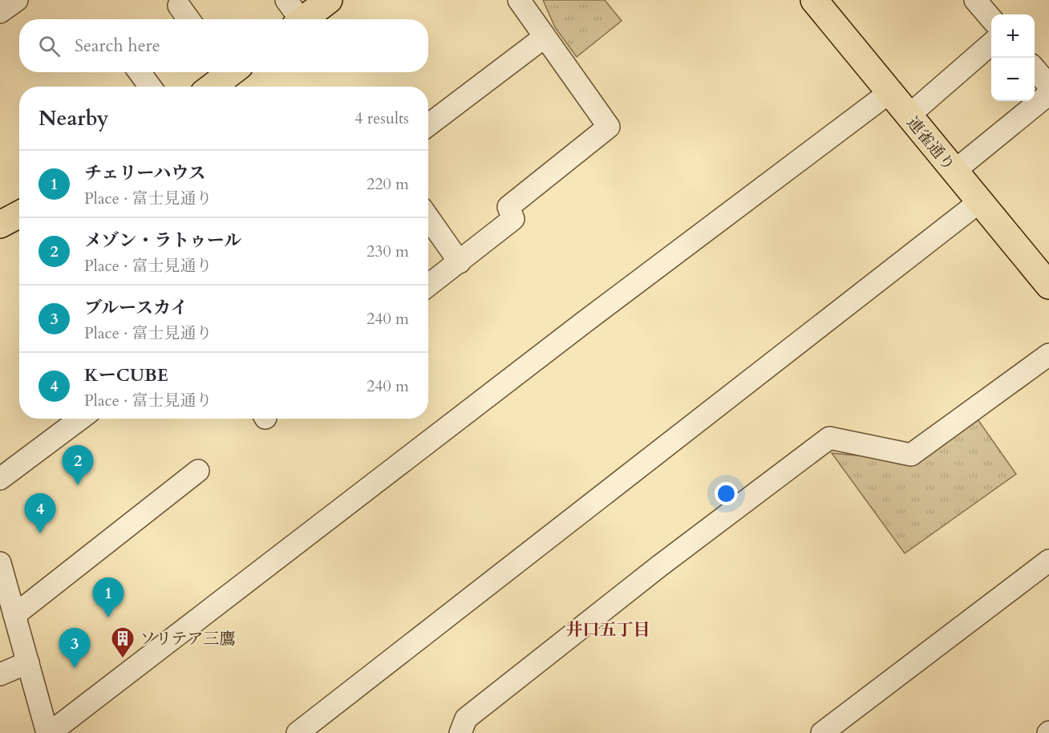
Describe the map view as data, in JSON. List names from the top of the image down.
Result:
{
  "streets": {
    "main road": ["連雀通り"]
  },
  "districts": ["井口五丁目"],
  "places": {
    "building": ["ソリテア三鷹"]
  },
  "page": {
    "map_buttons": ["+", "−"],
    "search": "Search here",
    "heading": ["Nearby", "4 results"],
    "list": [
      {
        "mark": "1",
        "name": "チェリーハウス",
        "note": "Place · 富士見通り",
        "value": "220 m"
      },
      {
        "mark": "2",
        "name": "メゾン・ラトゥール",
        "note": "Place · 富士見通り",
        "value": "230 m"
      },
      {
        "mark": "3",
        "name": "ブルースカイ",
        "note": "Place · 富士見通り",
        "value": "240 m"
      },
      {
        "mark": "4",
        "name": "KーCUBE",
        "note": "Place · 富士見通り",
        "value": "240 m"
      }
    ],
    "pins": [
      "2",
      "4",
      "1",
      "3"
    ]
  }
}
